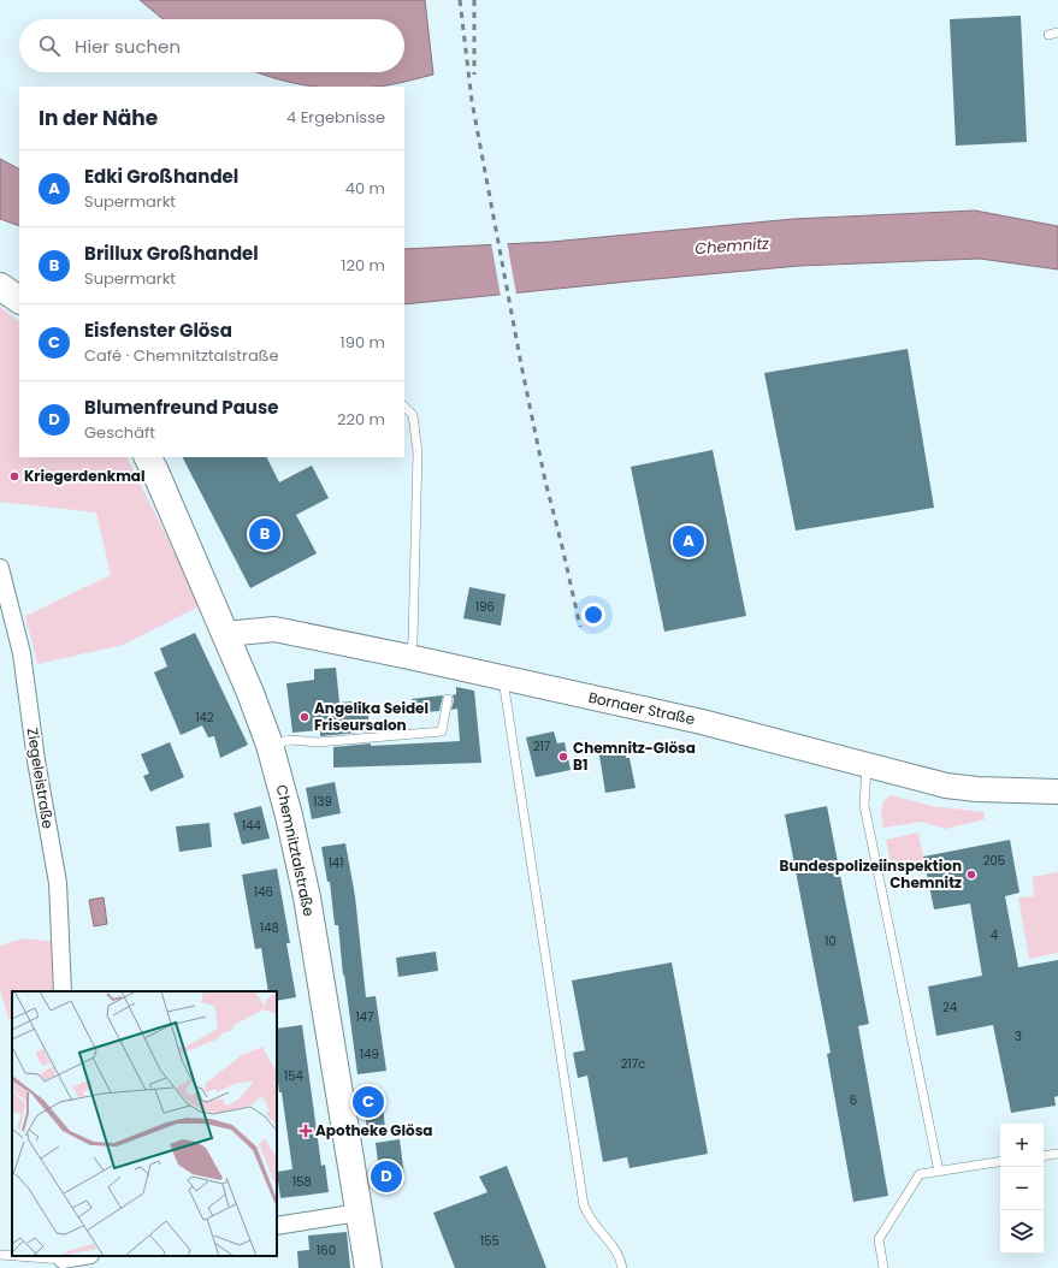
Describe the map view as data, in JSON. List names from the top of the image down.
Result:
{
  "streets": {
    "main road": ["Bornaer Straße", "Chemnitztalstraße"],
    "street": ["Ziegeleistraße"]
  },
  "crossings": [
    ["Bornaer Straße", "Chemnitztalstraße"]
  ],
  "water": ["Chemnitz"],
  "places": {
    "other": [
      "Kriegerdenkmal",
      "Angelika Seidel Friseursalon",
      "Chemnitz-Glösa B1",
      "Bundespolizeiinspektion Chemnitz"
    ],
    "health": ["Apotheke Glösa"]
  },
  "house_numbers": [
    "196",
    "142",
    "217",
    "139",
    "144",
    "205",
    "141",
    "146",
    "148",
    "4",
    "10",
    "24",
    "147",
    "3",
    "149",
    "217c",
    "154",
    "6",
    "158",
    "155",
    "160"
  ],
  "page": {
    "search": "Hier suchen",
    "heading": ["In der Nähe", "4 Ergebnisse"],
    "list": [
      {
        "mark": "A",
        "name": "Edki Großhandel",
        "note": "Supermarkt",
        "value": "40 m"
      },
      {
        "mark": "B",
        "name": "Brillux Großhandel",
        "note": "Supermarkt",
        "value": "120 m"
      },
      {
        "mark": "C",
        "name": "Eisfenster Glösa",
        "note": "Café · Chemnitztalstraße",
        "value": "190 m"
      },
      {
        "mark": "D",
        "name": "Blumenfreund Pause",
        "note": "Geschäft",
        "value": "220 m"
      }
    ],
    "pins": [
      "B",
      "A",
      "C",
      "D"
    ],
    "map_buttons": ["+", "−"]
  }
}
